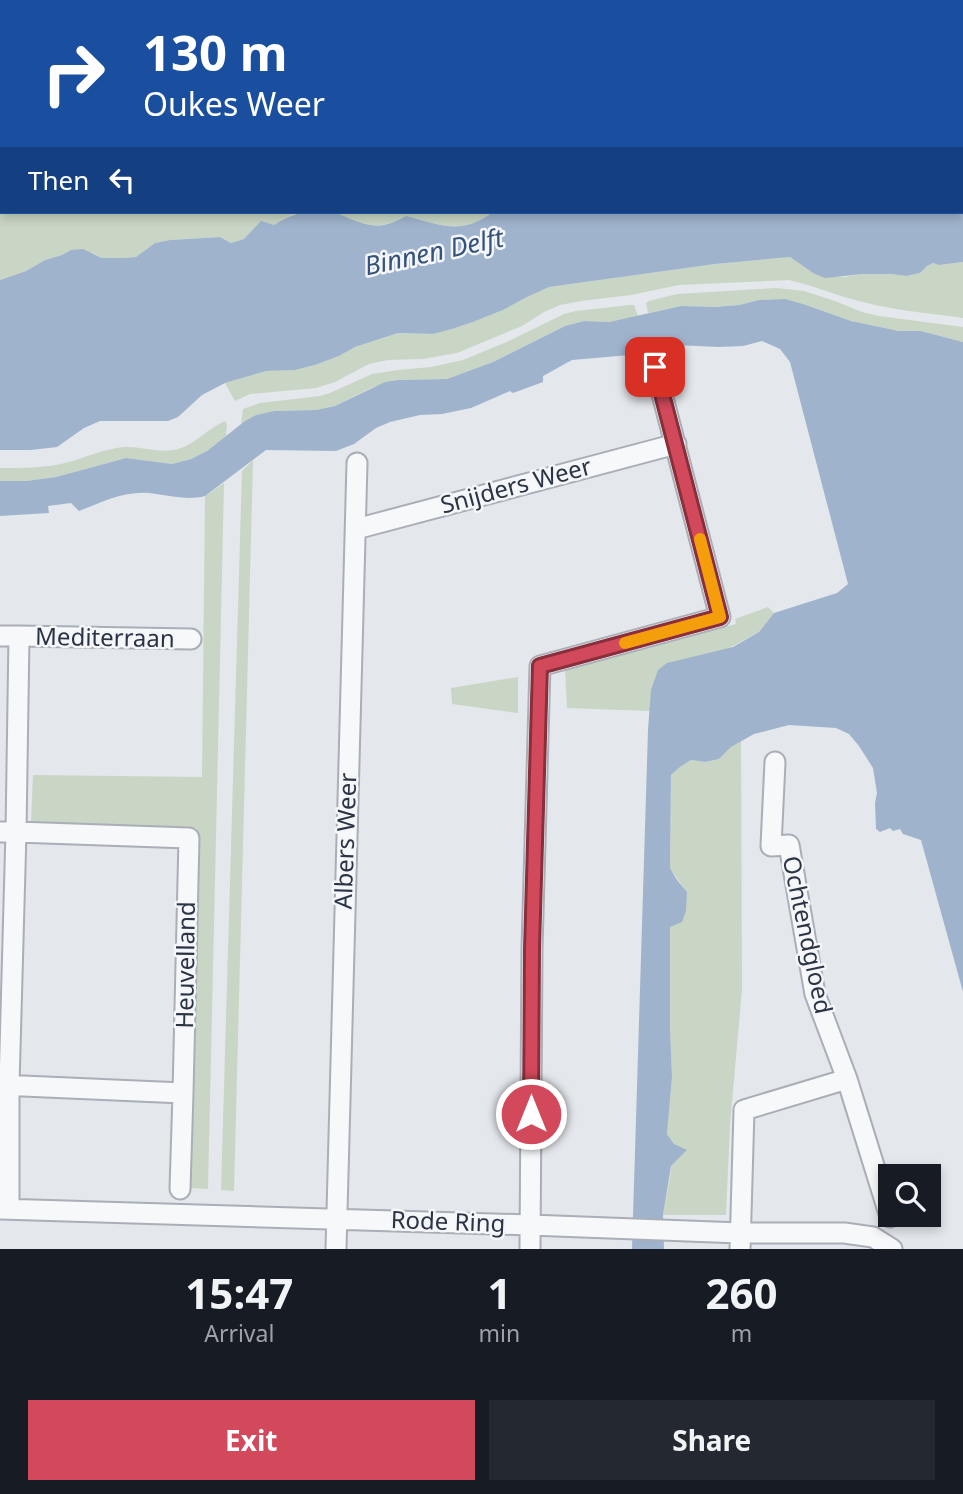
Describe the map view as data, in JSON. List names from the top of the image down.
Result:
{
  "streets": {
    "street": [
      "Snijders Weer",
      "Mediterraan",
      "Albers Weer",
      "Ochtendgloed",
      "Heuvelland",
      "Rode Ring"
    ]
  },
  "crossings": [
    ["Snijders Weer", "Albers Weer"],
    ["Mediterraan", "Heuvelland"],
    ["Mediterraan", "Rode Ring"],
    ["Albers Weer", "Rode Ring"]
  ],
  "water": ["Binnen Delft"],
  "page": {
    "turn": ["130 m", "Oukes Weer"],
    "then": "Then",
    "eta": [
      "15:47",
      "Arrival",
      "1",
      "min",
      "260",
      "m"
    ],
    "buttons": ["Exit", "Share"]
  }
}
